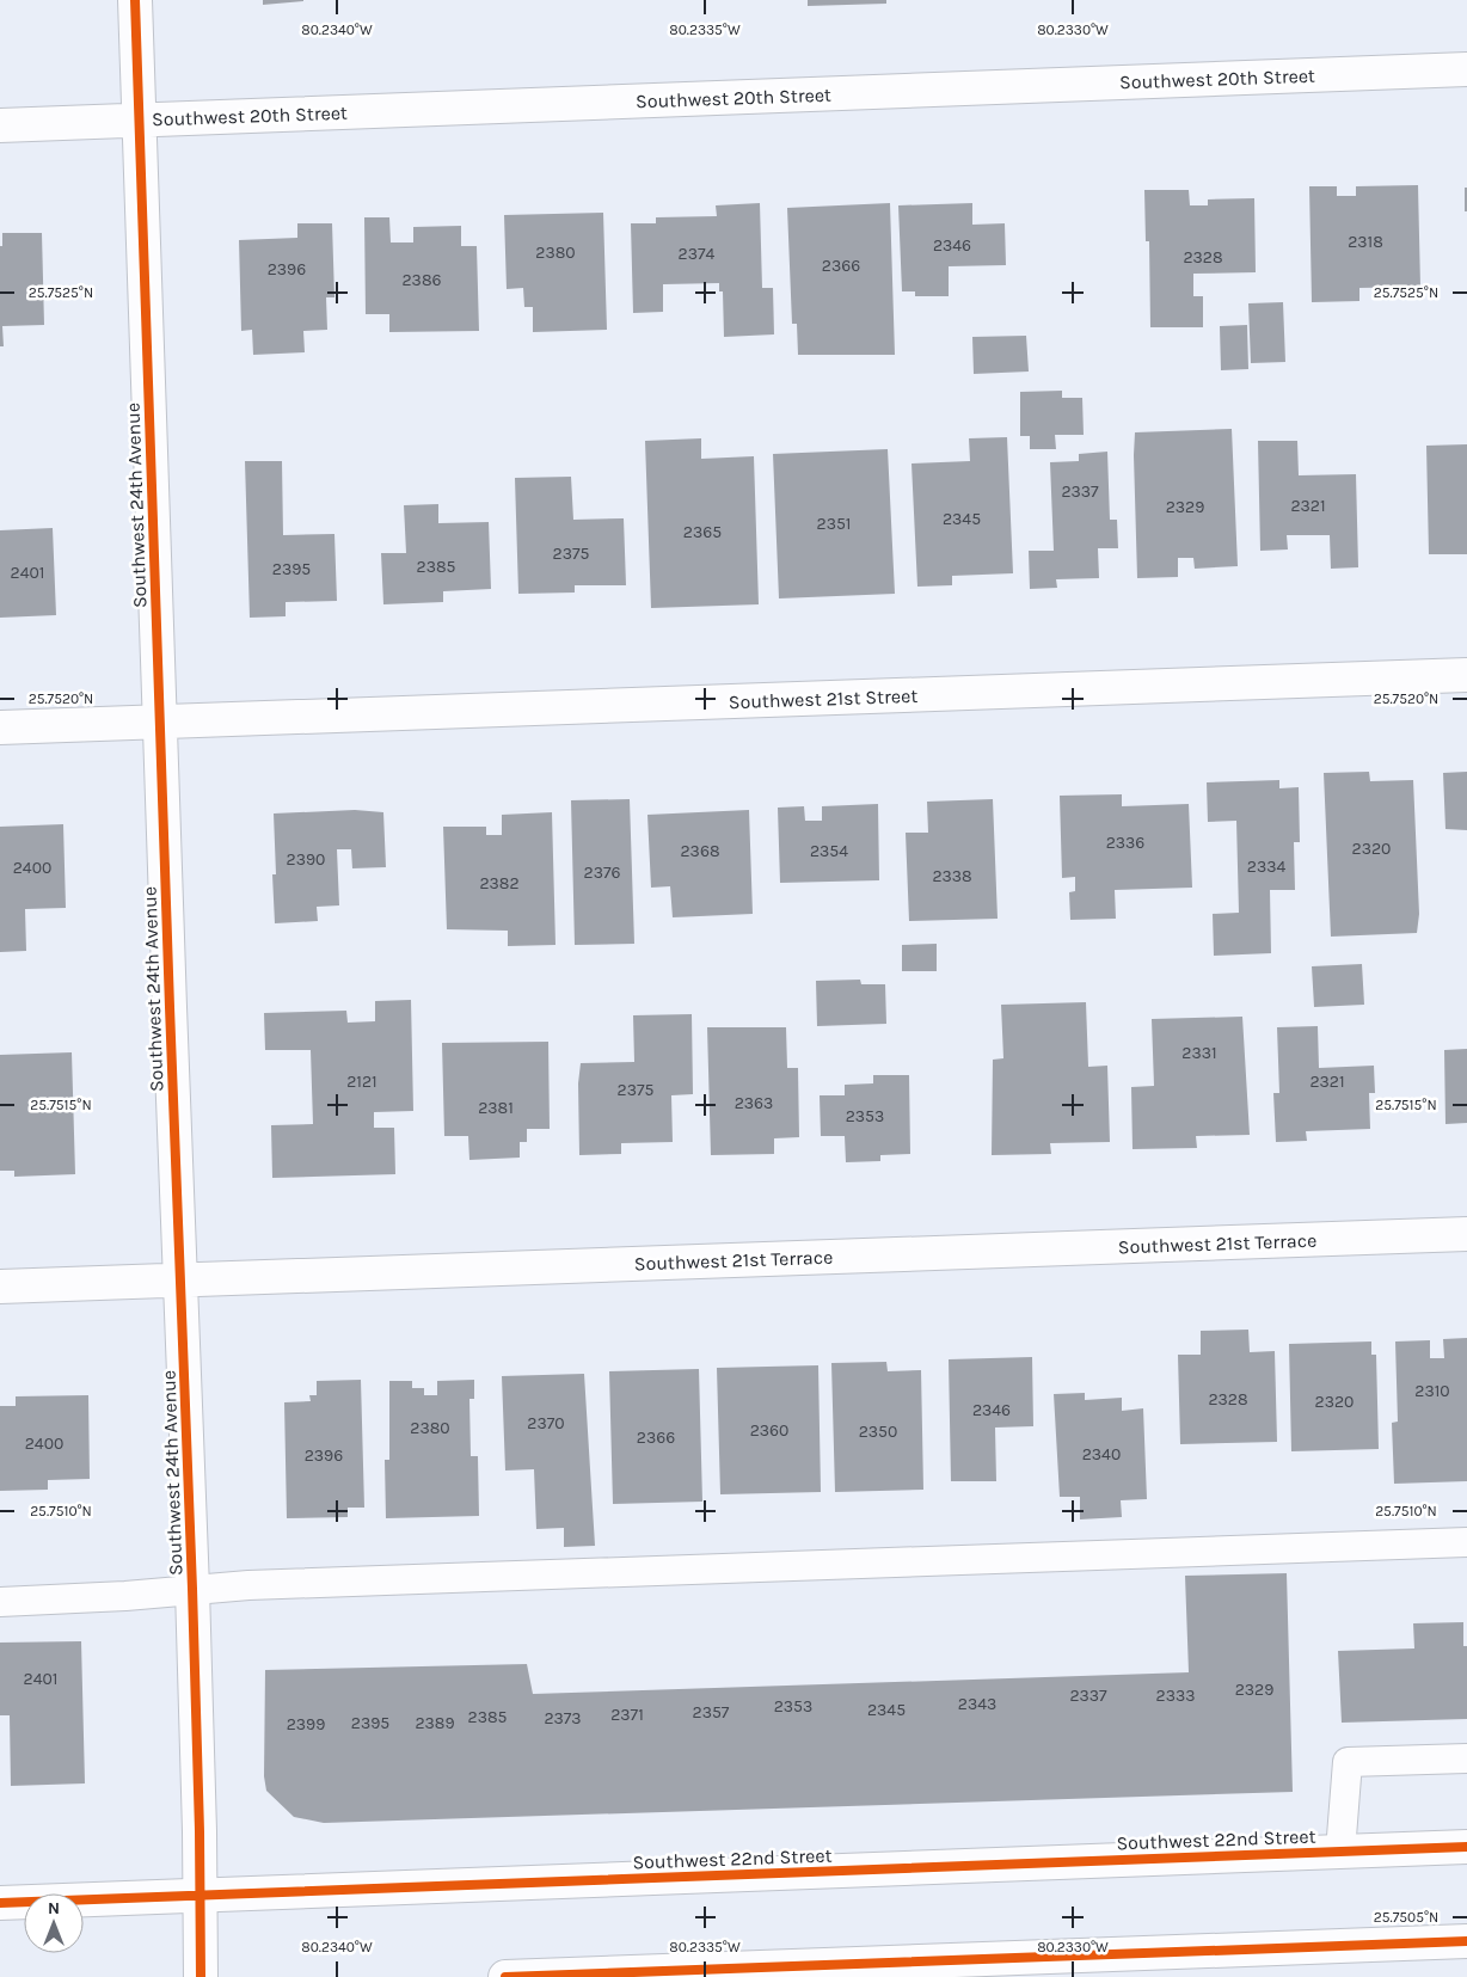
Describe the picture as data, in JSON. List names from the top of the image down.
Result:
{
  "streets": {
    "street": [
      "Southwest 20th Street",
      "Southwest 24th Avenue",
      "Southwest 21st Street",
      "Southwest 21st Terrace",
      "Southwest 22nd Street"
    ]
  },
  "crossings": [
    ["Southwest 20th Street", "Southwest 24th Avenue"],
    ["Southwest 24th Avenue", "Southwest 21st Street"],
    ["Southwest 24th Avenue", "Southwest 21st Terrace"],
    ["Southwest 24th Avenue", "Southwest 22nd Street"]
  ],
  "house_numbers": [
    "2318",
    "2346",
    "2380",
    "2374",
    "2328",
    "2366",
    "2396",
    "2386",
    "2337",
    "2321",
    "2329",
    "2345",
    "2351",
    "2365",
    "2375",
    "2385",
    "2395",
    "2401",
    "2336",
    "2320",
    "2368",
    "2354",
    "2390",
    "2334",
    "2400",
    "2376",
    "2338",
    "2382",
    "2331",
    "2121",
    "2321",
    "2375",
    "2363",
    "2381",
    "2353",
    "2310",
    "2328",
    "2320",
    "2346",
    "2370",
    "2380",
    "2360",
    "2350",
    "2366",
    "2400",
    "2340",
    "2396",
    "2401",
    "2329",
    "2337",
    "2333",
    "2343",
    "2353",
    "2345",
    "2357",
    "2371",
    "2385",
    "2373",
    "2395",
    "2389",
    "2399"
  ],
  "north": "top",
  "coordinates": [
    "80.2340°W",
    "80.2335°W",
    "80.2330°W",
    "25.7525°N",
    "25.7520°N",
    "25.7515°N",
    "25.7510°N",
    "25.7505°N"
  ]
}
